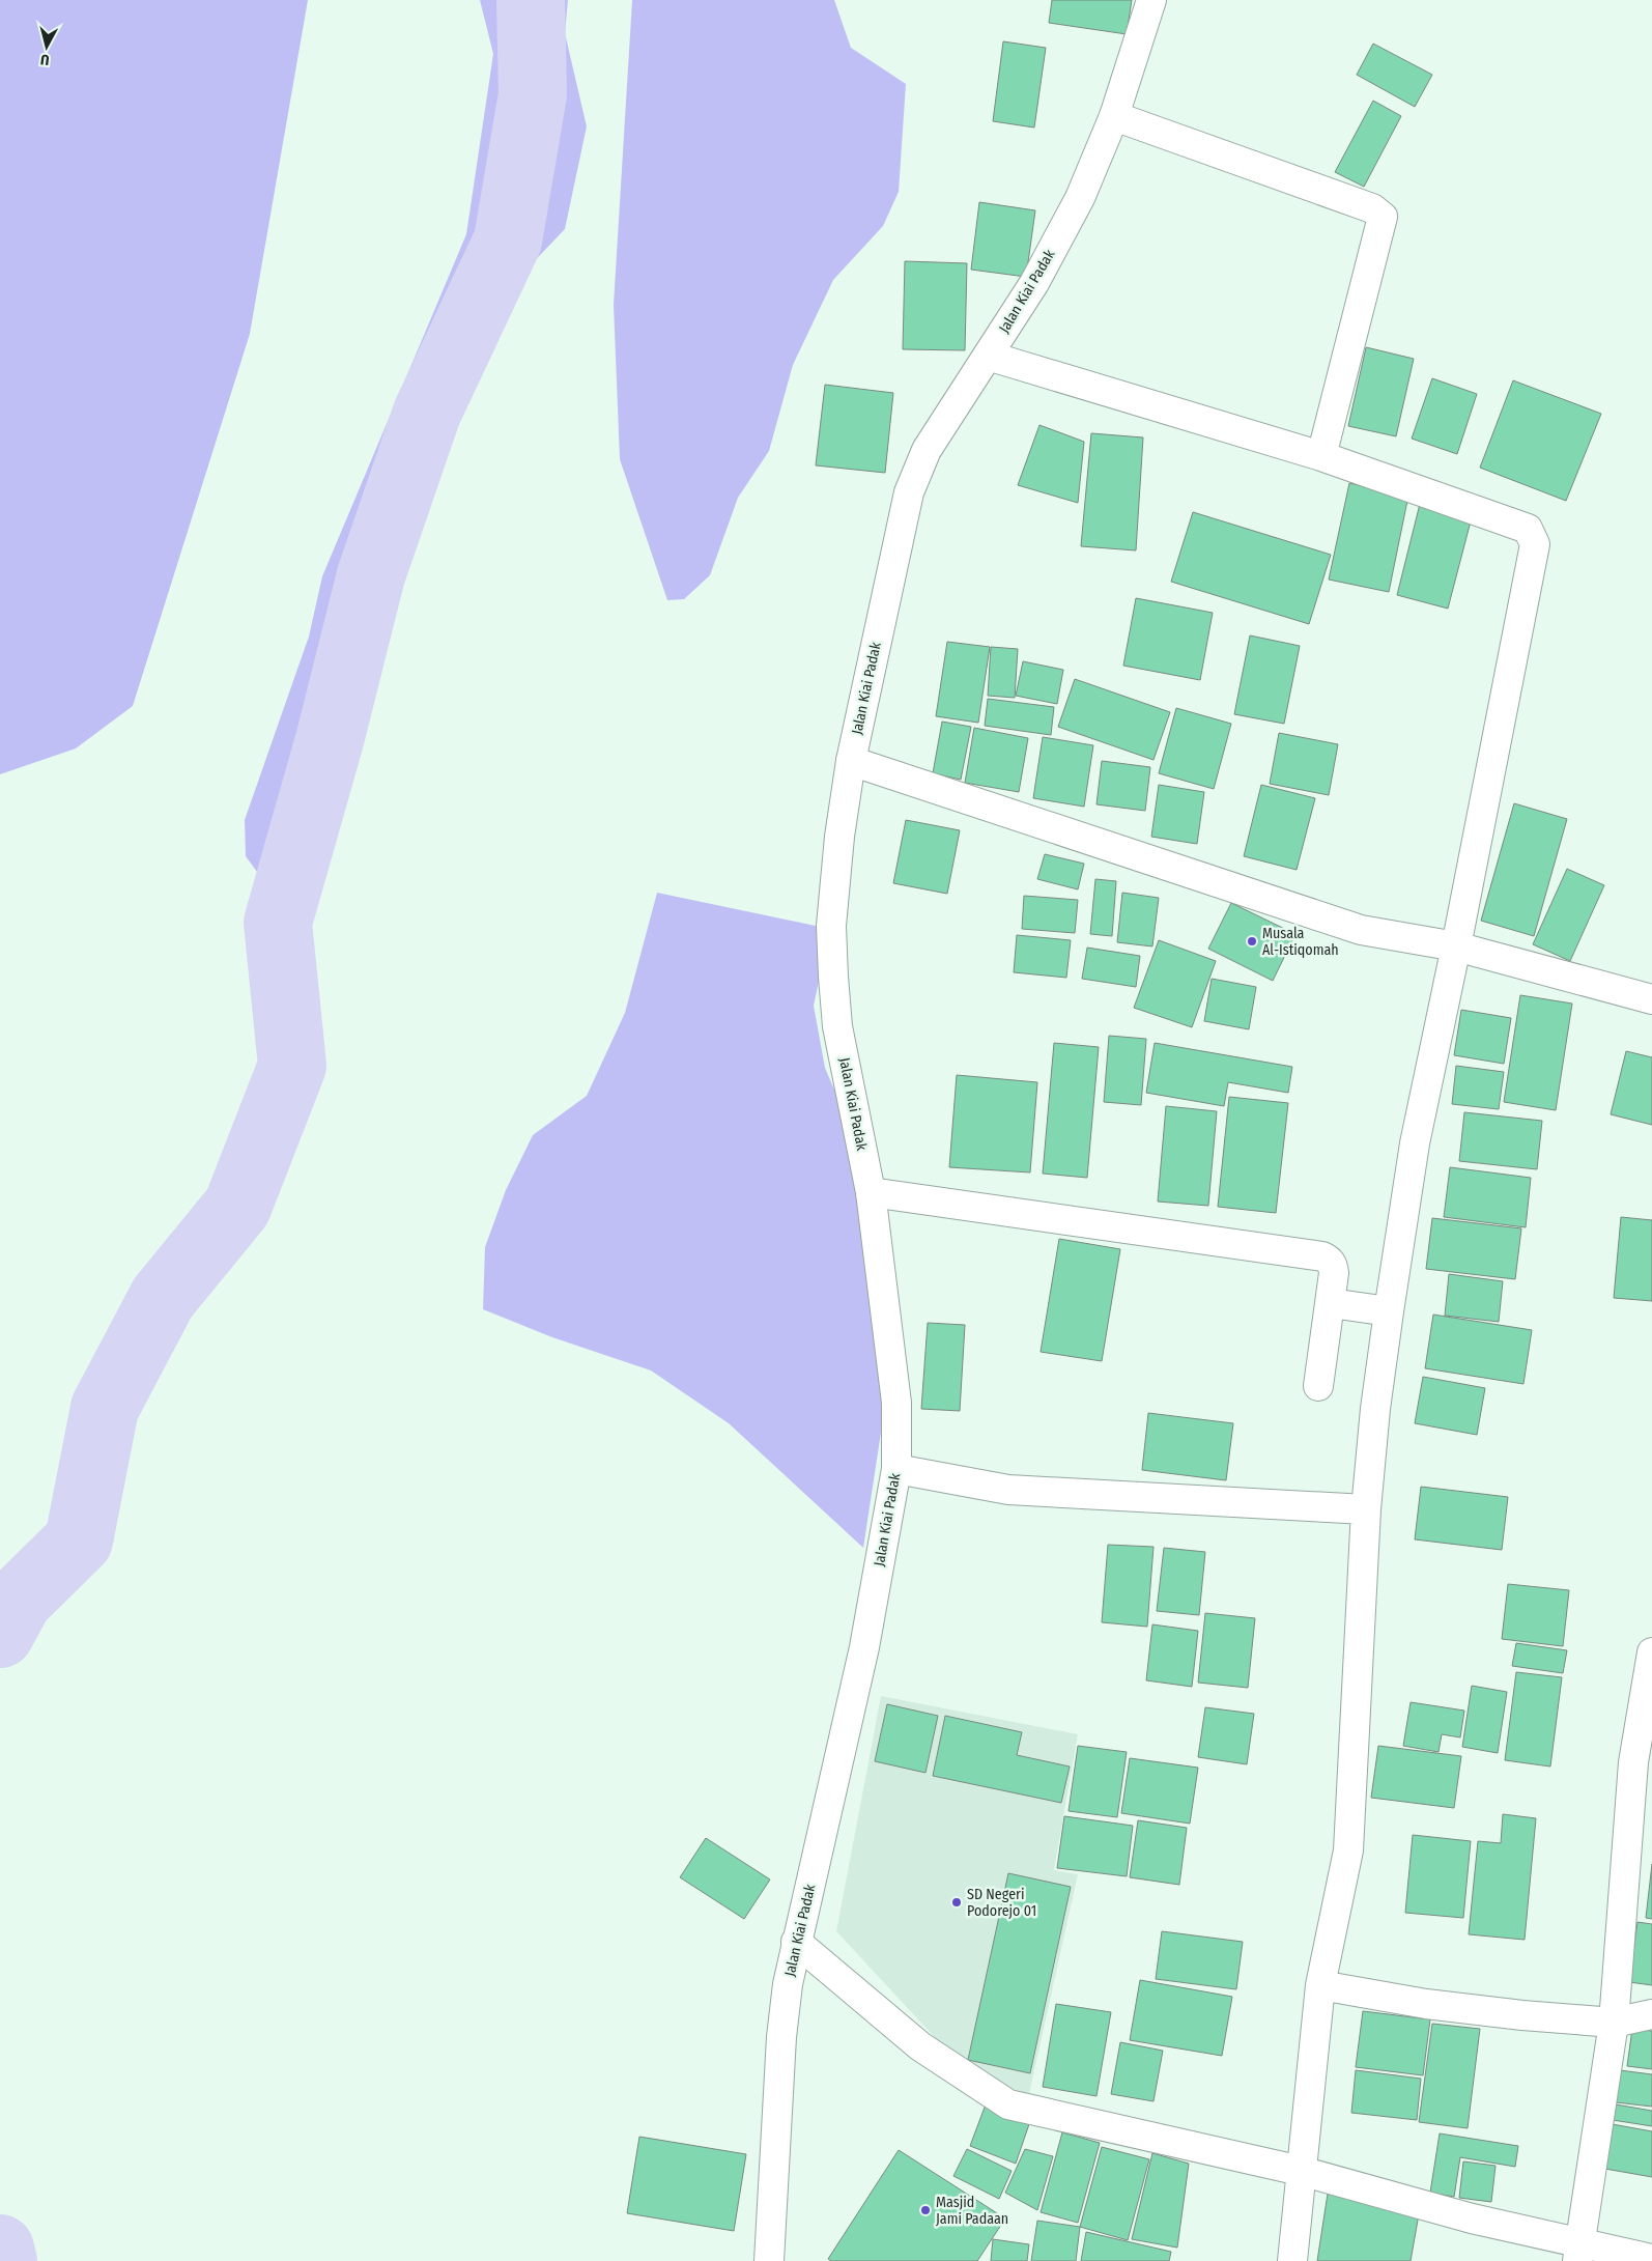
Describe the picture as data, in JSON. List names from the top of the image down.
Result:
{
  "streets": {
    "street": ["Jalan Kiai Padak"]
  },
  "places": ["Musala Al-Istiqomah", "SD Negeri Podorejo 01", "Masjid Jami Padaan"],
  "north": "bottom"
}
